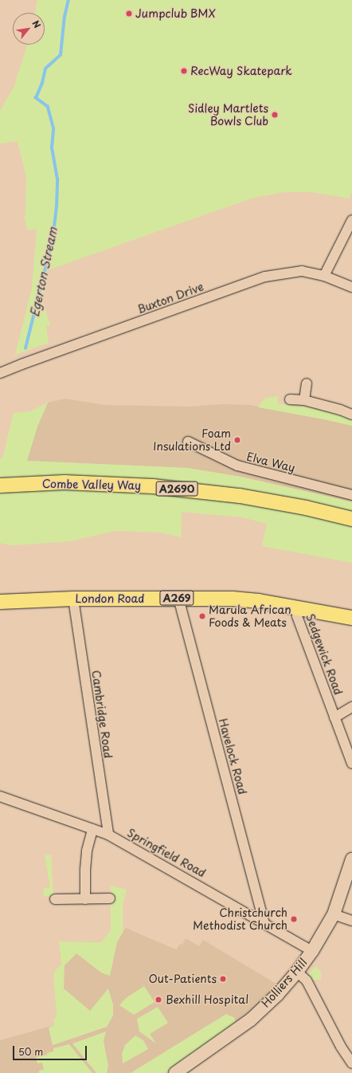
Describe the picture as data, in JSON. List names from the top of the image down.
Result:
{
  "streets": {
    "main road": [
      "Combe Valley Way",
      "A2690",
      "A269",
      "London Road",
      "Holliers Hill"
    ],
    "street": [
      "Buxton Drive",
      "Elva Way",
      "Sedgewick Road",
      "Cambridge Road",
      "Havelock Road",
      "Springfield Road"
    ]
  },
  "crossings": [
    ["London Road", "Sedgewick Road"],
    ["London Road", "Cambridge Road"],
    ["London Road", "Havelock Road"],
    ["Cambridge Road", "Springfield Road"],
    ["Havelock Road", "Springfield Road"],
    ["Springfield Road", "Holliers Hill"]
  ],
  "water": ["Egerton Stream"],
  "places": [
    "Jumpclub BMX",
    "RecWay Skatepark",
    "Sidley Martlets Bowls Club",
    "Foam Insulations Ltd",
    "Marula African Foods & Meats",
    "Christchurch Methodist Church",
    "Out-Patients",
    "Bexhill Hospital"
  ],
  "scale_bar": "50 m",
  "north": "top right"
}
